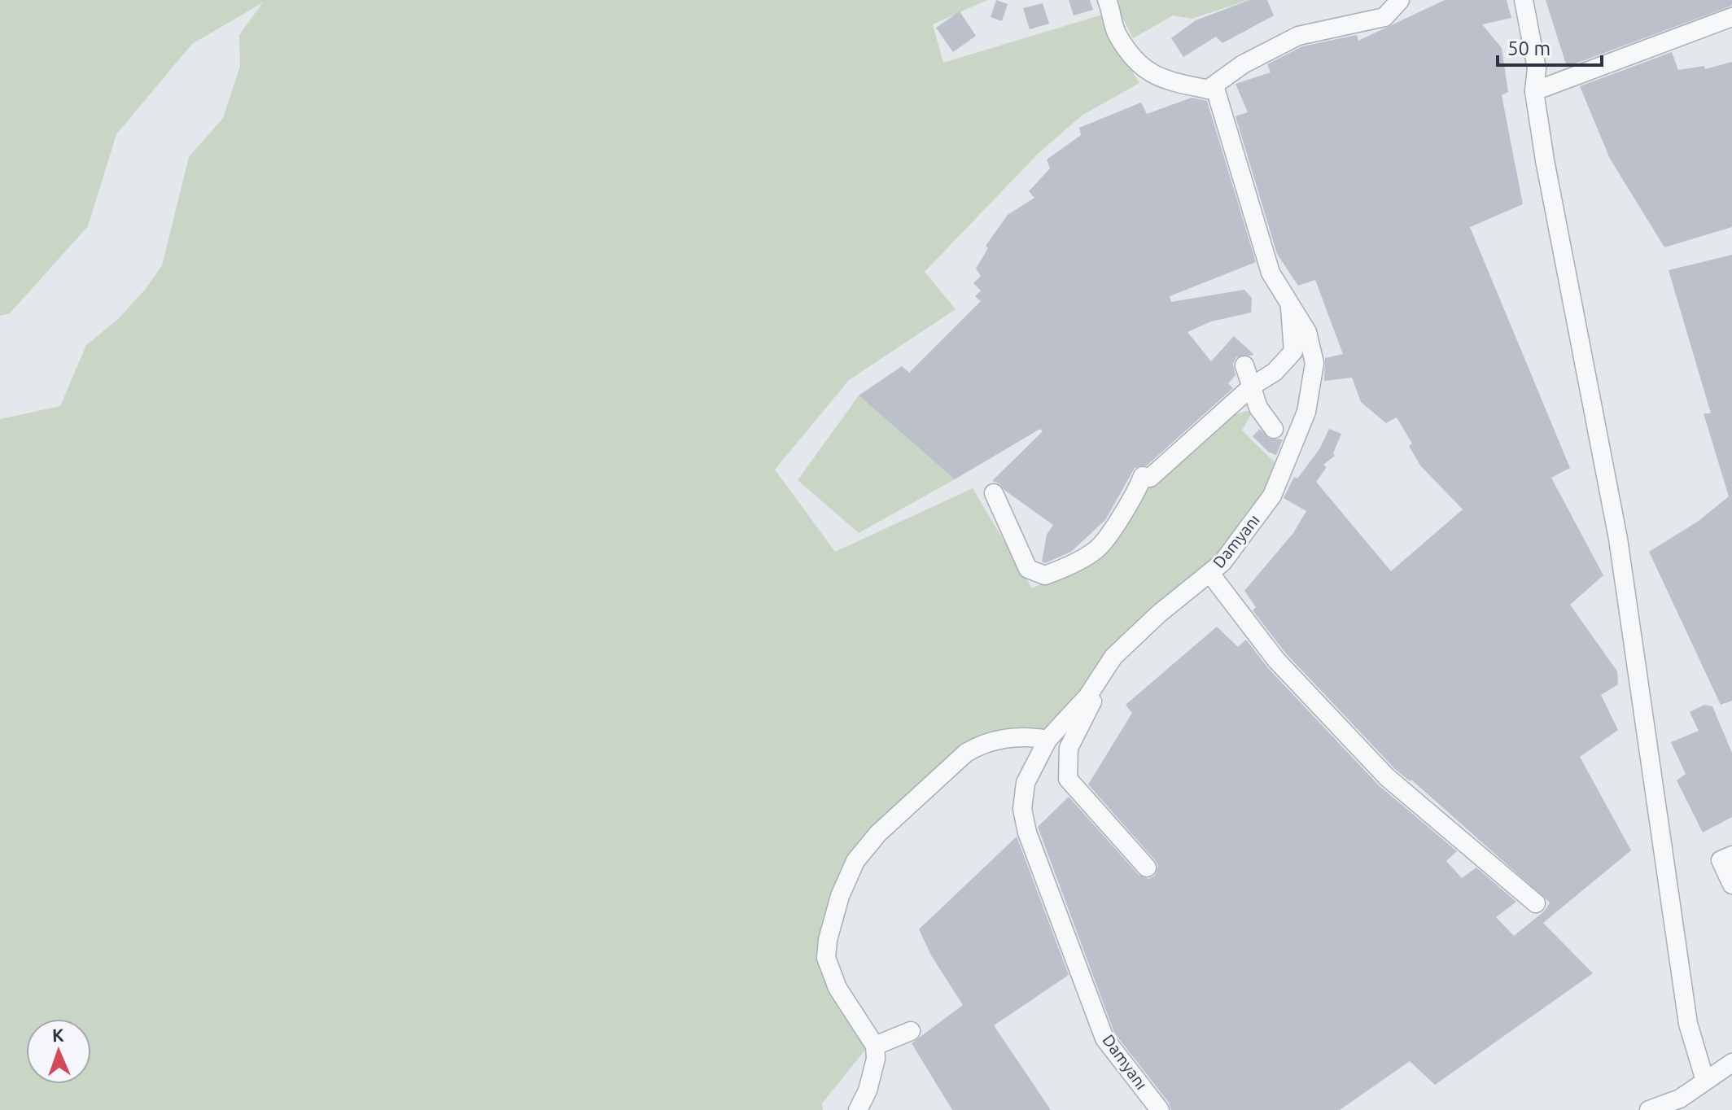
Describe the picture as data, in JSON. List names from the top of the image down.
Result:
{
  "streets": {
    "street": ["Damyanı"]
  },
  "scale_bar": "50 m",
  "north": "top"
}
